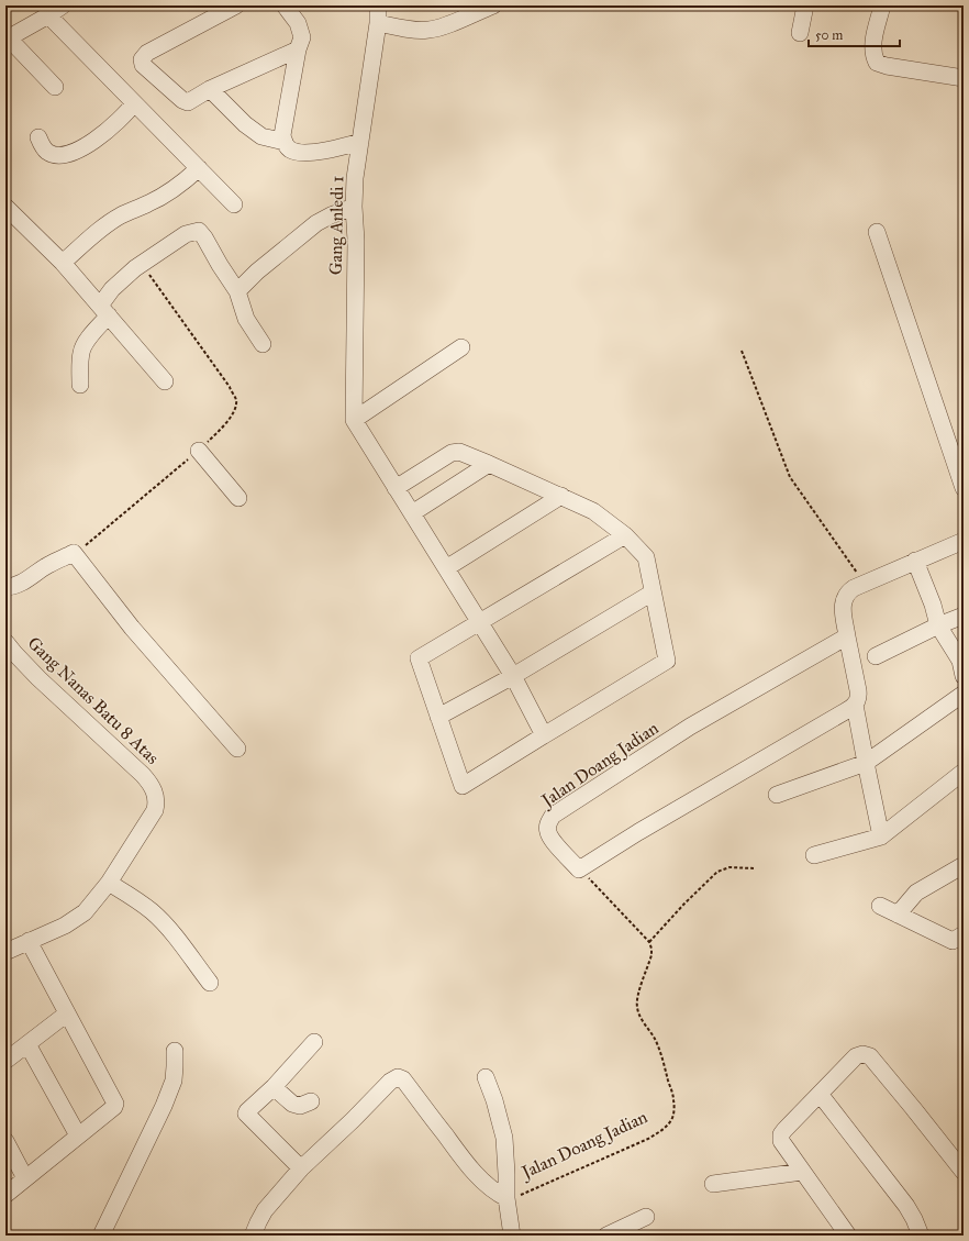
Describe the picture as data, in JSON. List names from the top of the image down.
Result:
{
  "streets": {
    "street": ["Gang Anledi 1", "Gang Nanas Batu 8 Atas", "Jalan Doang Jadian"]
  },
  "scale_bar": "50 m"
}
